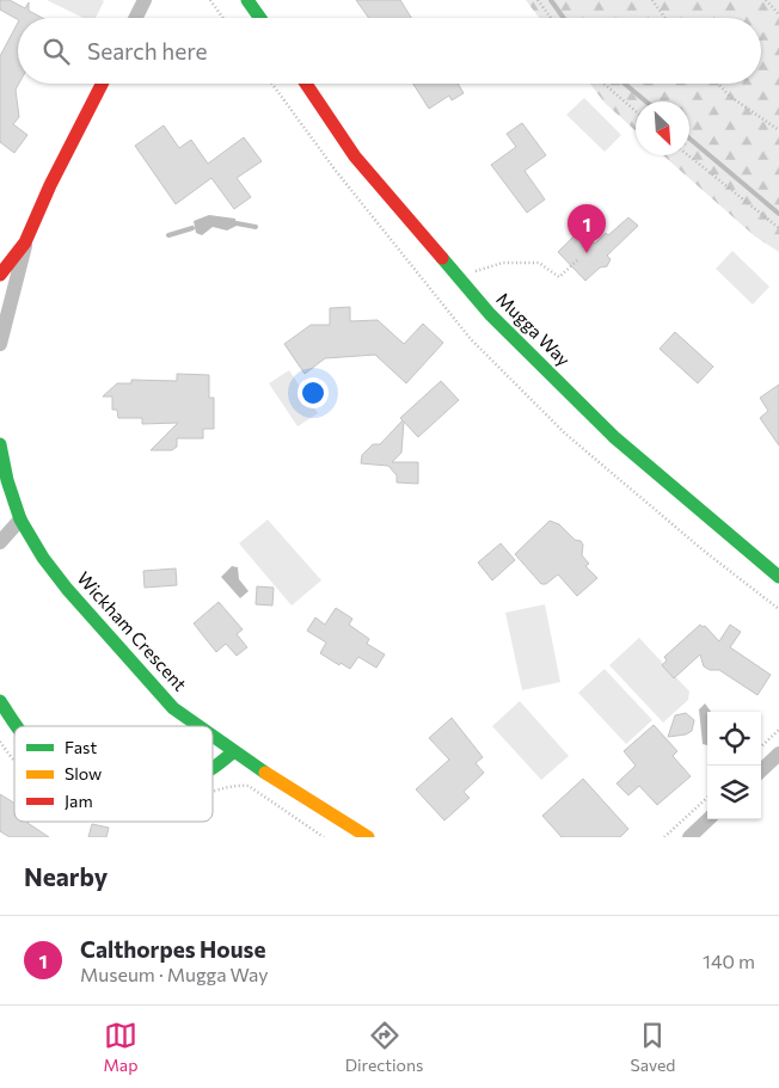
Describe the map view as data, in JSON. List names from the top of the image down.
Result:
{
  "streets": {
    "street": ["Mugga Way", "Wickham Crescent"]
  },
  "legend": ["Fast", "Slow", "Jam"],
  "north": "bottom right",
  "page": {
    "search": "Search here",
    "pins": "1",
    "heading": "Nearby",
    "list": [
      {
        "mark": "1",
        "name": "Calthorpes House",
        "note": "Museum · Mugga Way",
        "value": "140 m"
      }
    ],
    "nav": ["Map", "Directions", "Saved"]
  }
}
